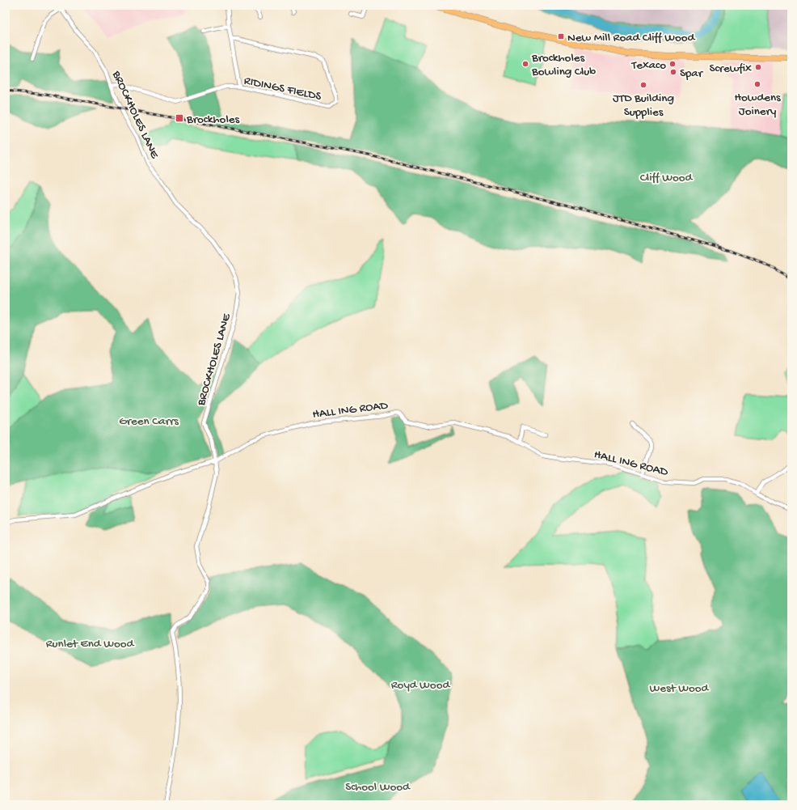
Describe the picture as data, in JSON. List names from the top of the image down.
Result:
{
  "streets": {
    "street": ["RIDINGS FIELDS", "BROCKHOLES LANE", "HALL ING ROAD"]
  },
  "crossings": [
    ["RIDINGS FIELDS", "BROCKHOLES LANE"],
    ["BROCKHOLES LANE", "HALL ING ROAD"]
  ],
  "parks": [
    "Cliff Wood",
    "Green Carrs",
    "Runlet End Wood",
    "Royd Wood",
    "West Wood",
    "School Wood"
  ],
  "places": {
    "transit": ["New Mill Road Cliff Wood", "Brockholes"],
    "other": [
      "Brockholes Bowling Club",
      "Texaco",
      "Screwfix",
      "Spar",
      "Howdens Joinery",
      "JTD Building Supplies"
    ]
  }
}
